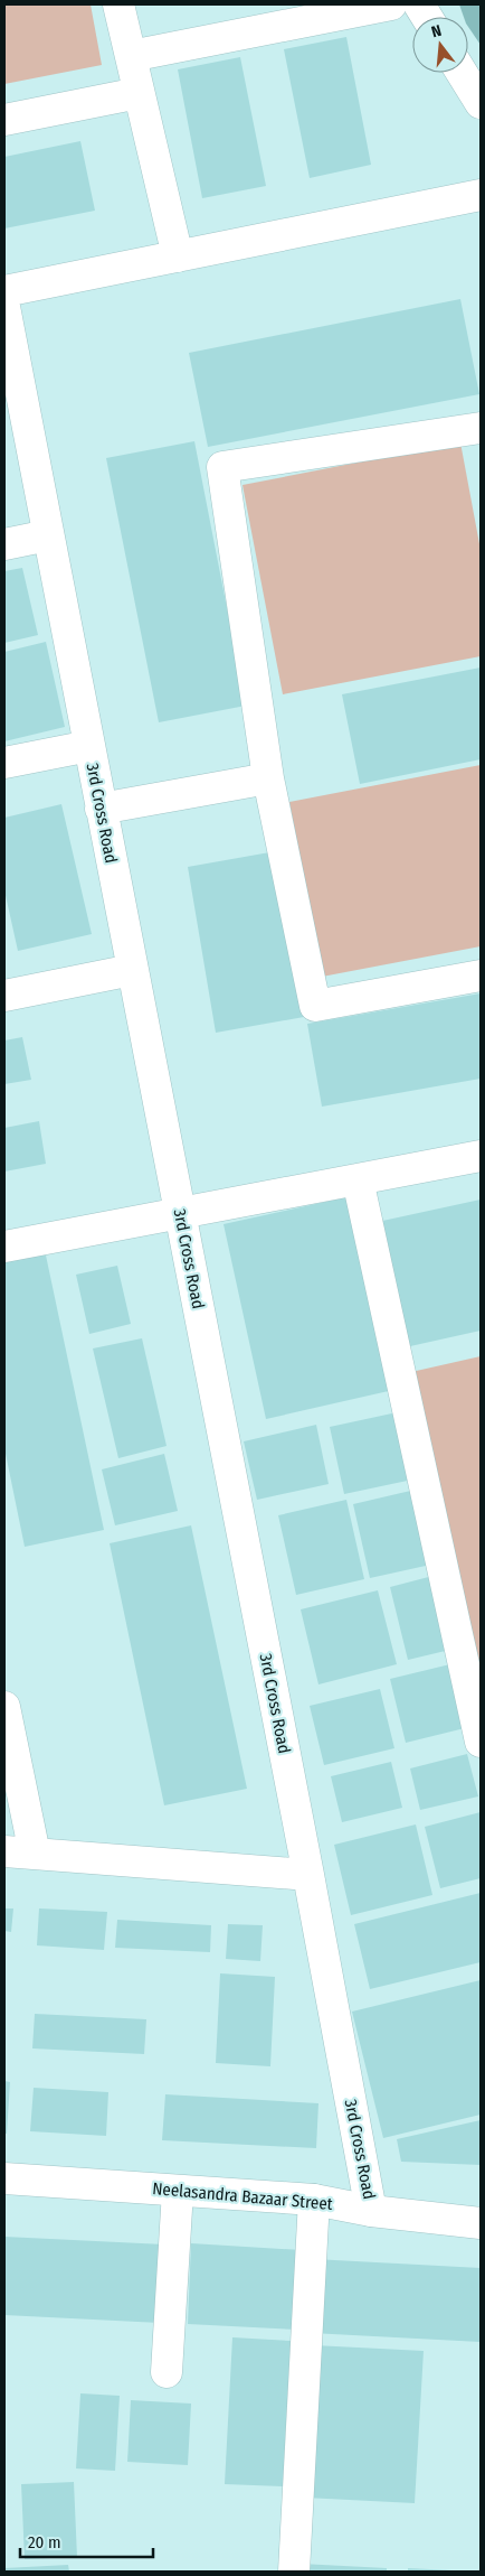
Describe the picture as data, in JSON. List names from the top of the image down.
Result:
{
  "streets": {
    "street": ["3rd Cross Road", "Neelasandra Bazaar Street"]
  },
  "crossings": [
    ["3rd Cross Road", "Neelasandra Bazaar Street"]
  ],
  "scale_bar": "20 m",
  "north": "top"
}
